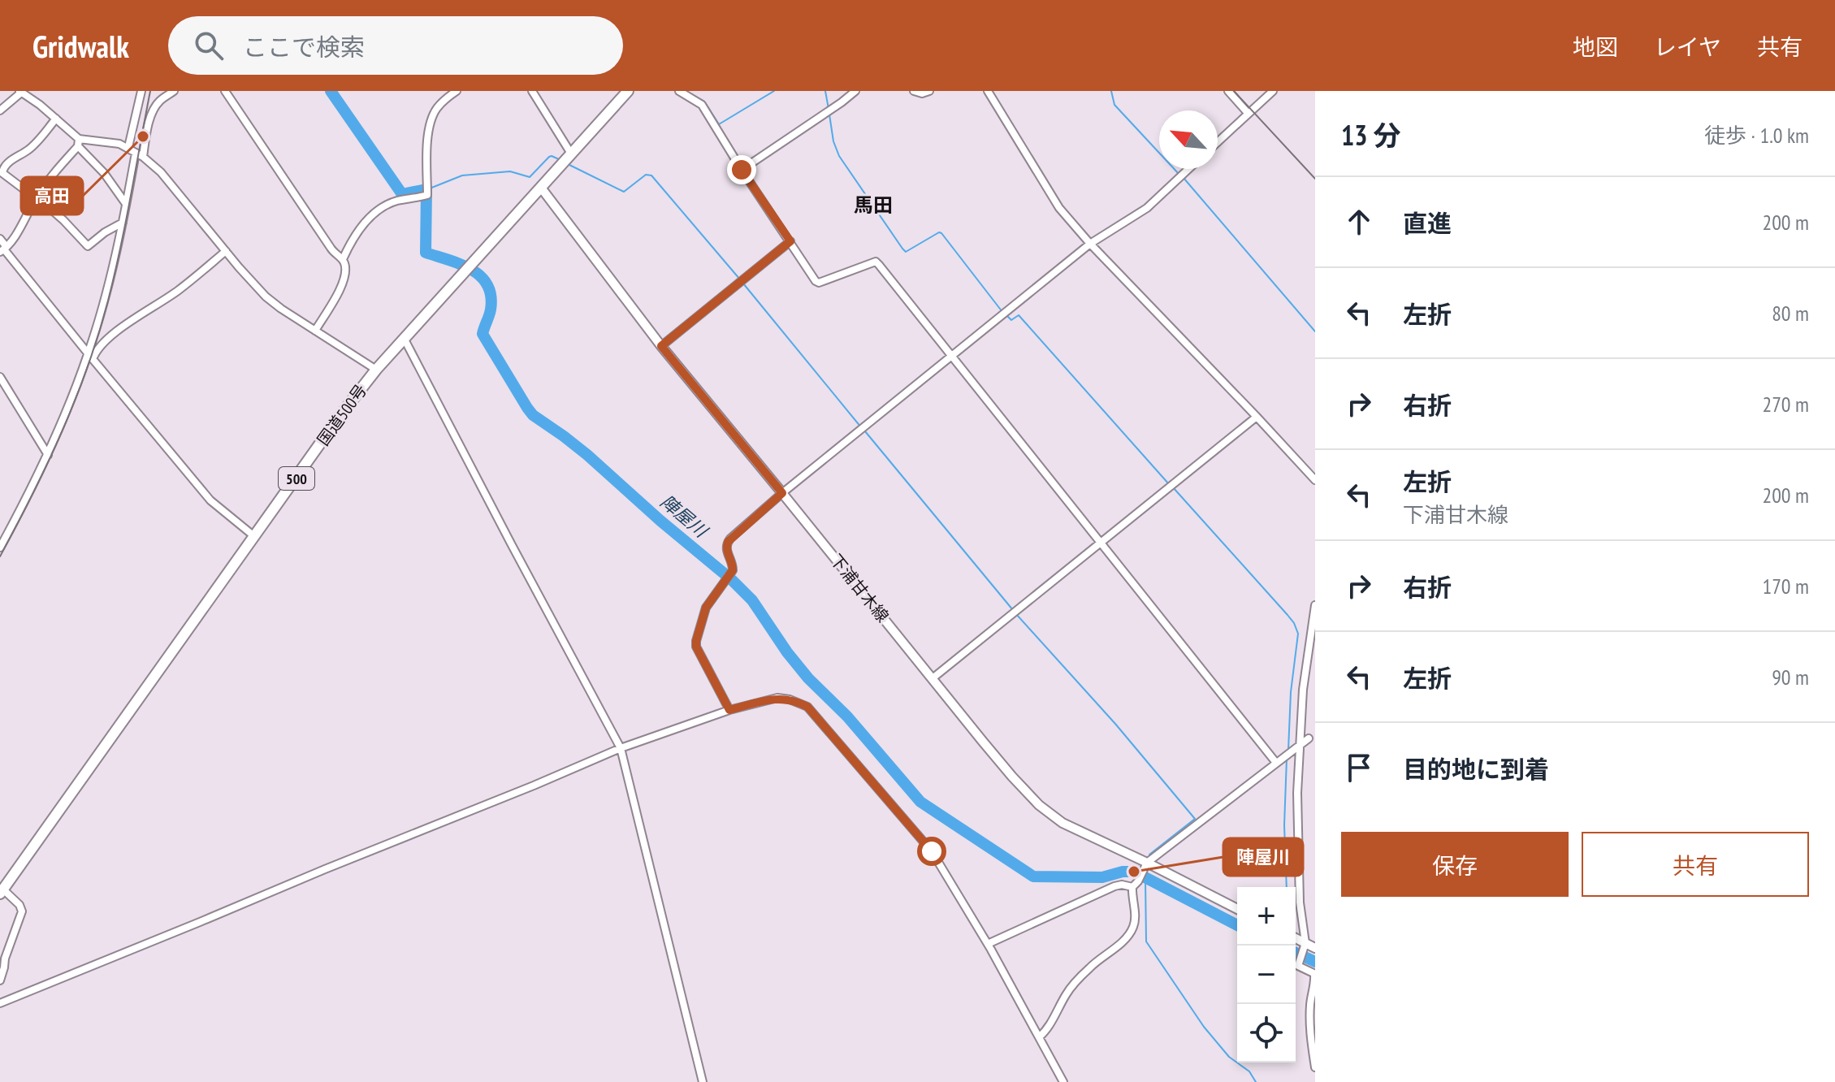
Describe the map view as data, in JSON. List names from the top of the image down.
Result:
{
  "streets": {
    "highway": ["国道500号", "500"],
    "main road": ["下浦甘木線"]
  },
  "crossings": [
    ["国道500号", "下浦甘木線"]
  ],
  "districts": ["馬田"],
  "water": ["陣屋川"],
  "places": ["高田", "陣屋川"],
  "north": "top left",
  "page": {
    "header": "Gridwalk",
    "search": "ここで検索",
    "nav": ["地図", "レイヤ", "共有"],
    "heading": ["13 分", "徒歩 · 1.0 km"],
    "list": [
      ["直進", "200 m"],
      ["左折", "80 m"],
      ["右折", "270 m"],
      ["左折", "下浦甘木線", "200 m"],
      ["右折", "170 m"],
      ["左折", "90 m"],
      "目的地に到着"
    ],
    "buttons": ["保存", "共有"],
    "map_buttons": ["+", "−"]
  }
}
